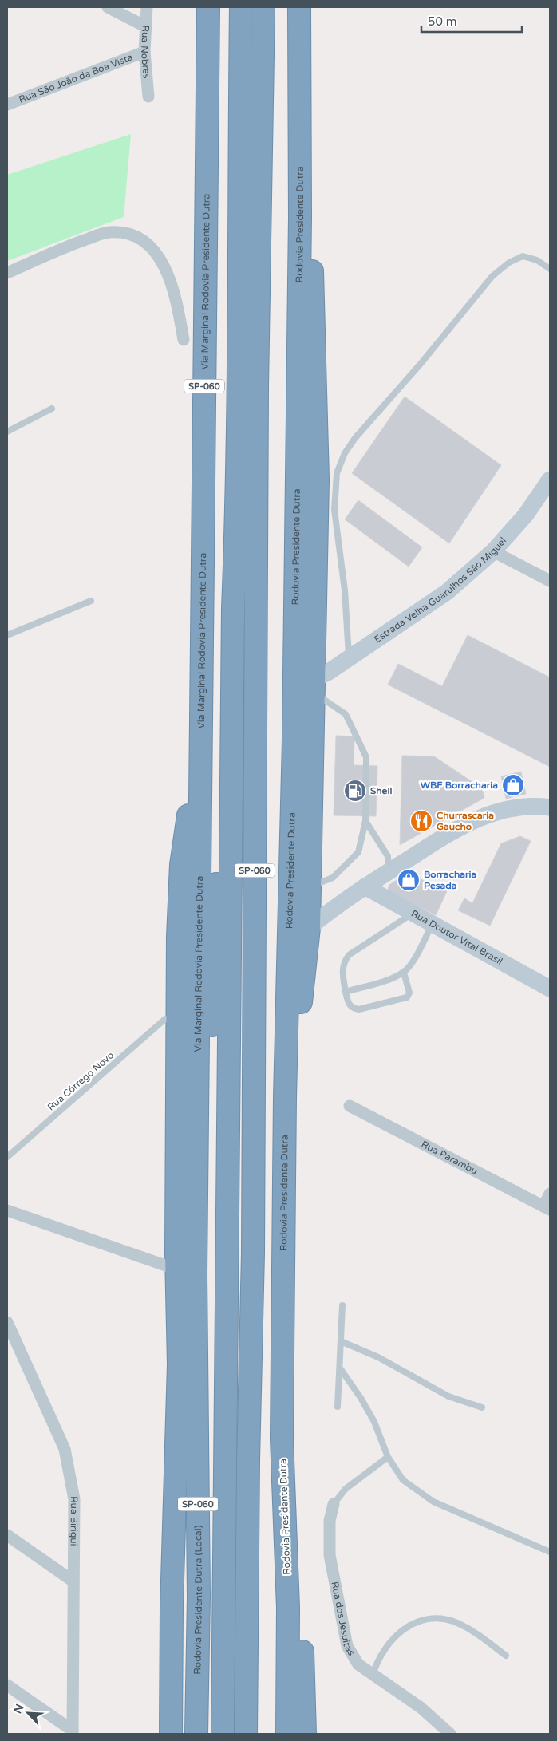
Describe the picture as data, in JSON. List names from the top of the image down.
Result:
{
  "streets": {
    "highway": [
      "Rodovia Presidente Dutra",
      "Via Marginal Rodovia Presidente Dutra",
      "SP-060",
      "Rodovia Presidente Dutra (Local)"
    ],
    "street": [
      "Rua Nobres",
      "Rua São João da Boa Vista",
      "Estrada Velha Guarulhos São Miguel",
      "Rua Doutor Vital Brasil",
      "Rua Parambu",
      "Rua Birigui",
      "Rua dos Jesuítas"
    ],
    "lane": ["Rua Córrego Novo"]
  },
  "crossings": [
    ["Rua Nobres", "Rua São João da Boa Vista"],
    ["Via Marginal Rodovia Presidente Dutra", "Rodovia Presidente Dutra (Local)"]
  ],
  "places": {
    "shop": ["WBF Borracharia", "Borracharia Pesada"],
    "fuel station": ["Shell"],
    "restaurant": ["Churrascaria Gaucho"]
  },
  "scale_bar": "50 m",
  "north": "top left"
}
